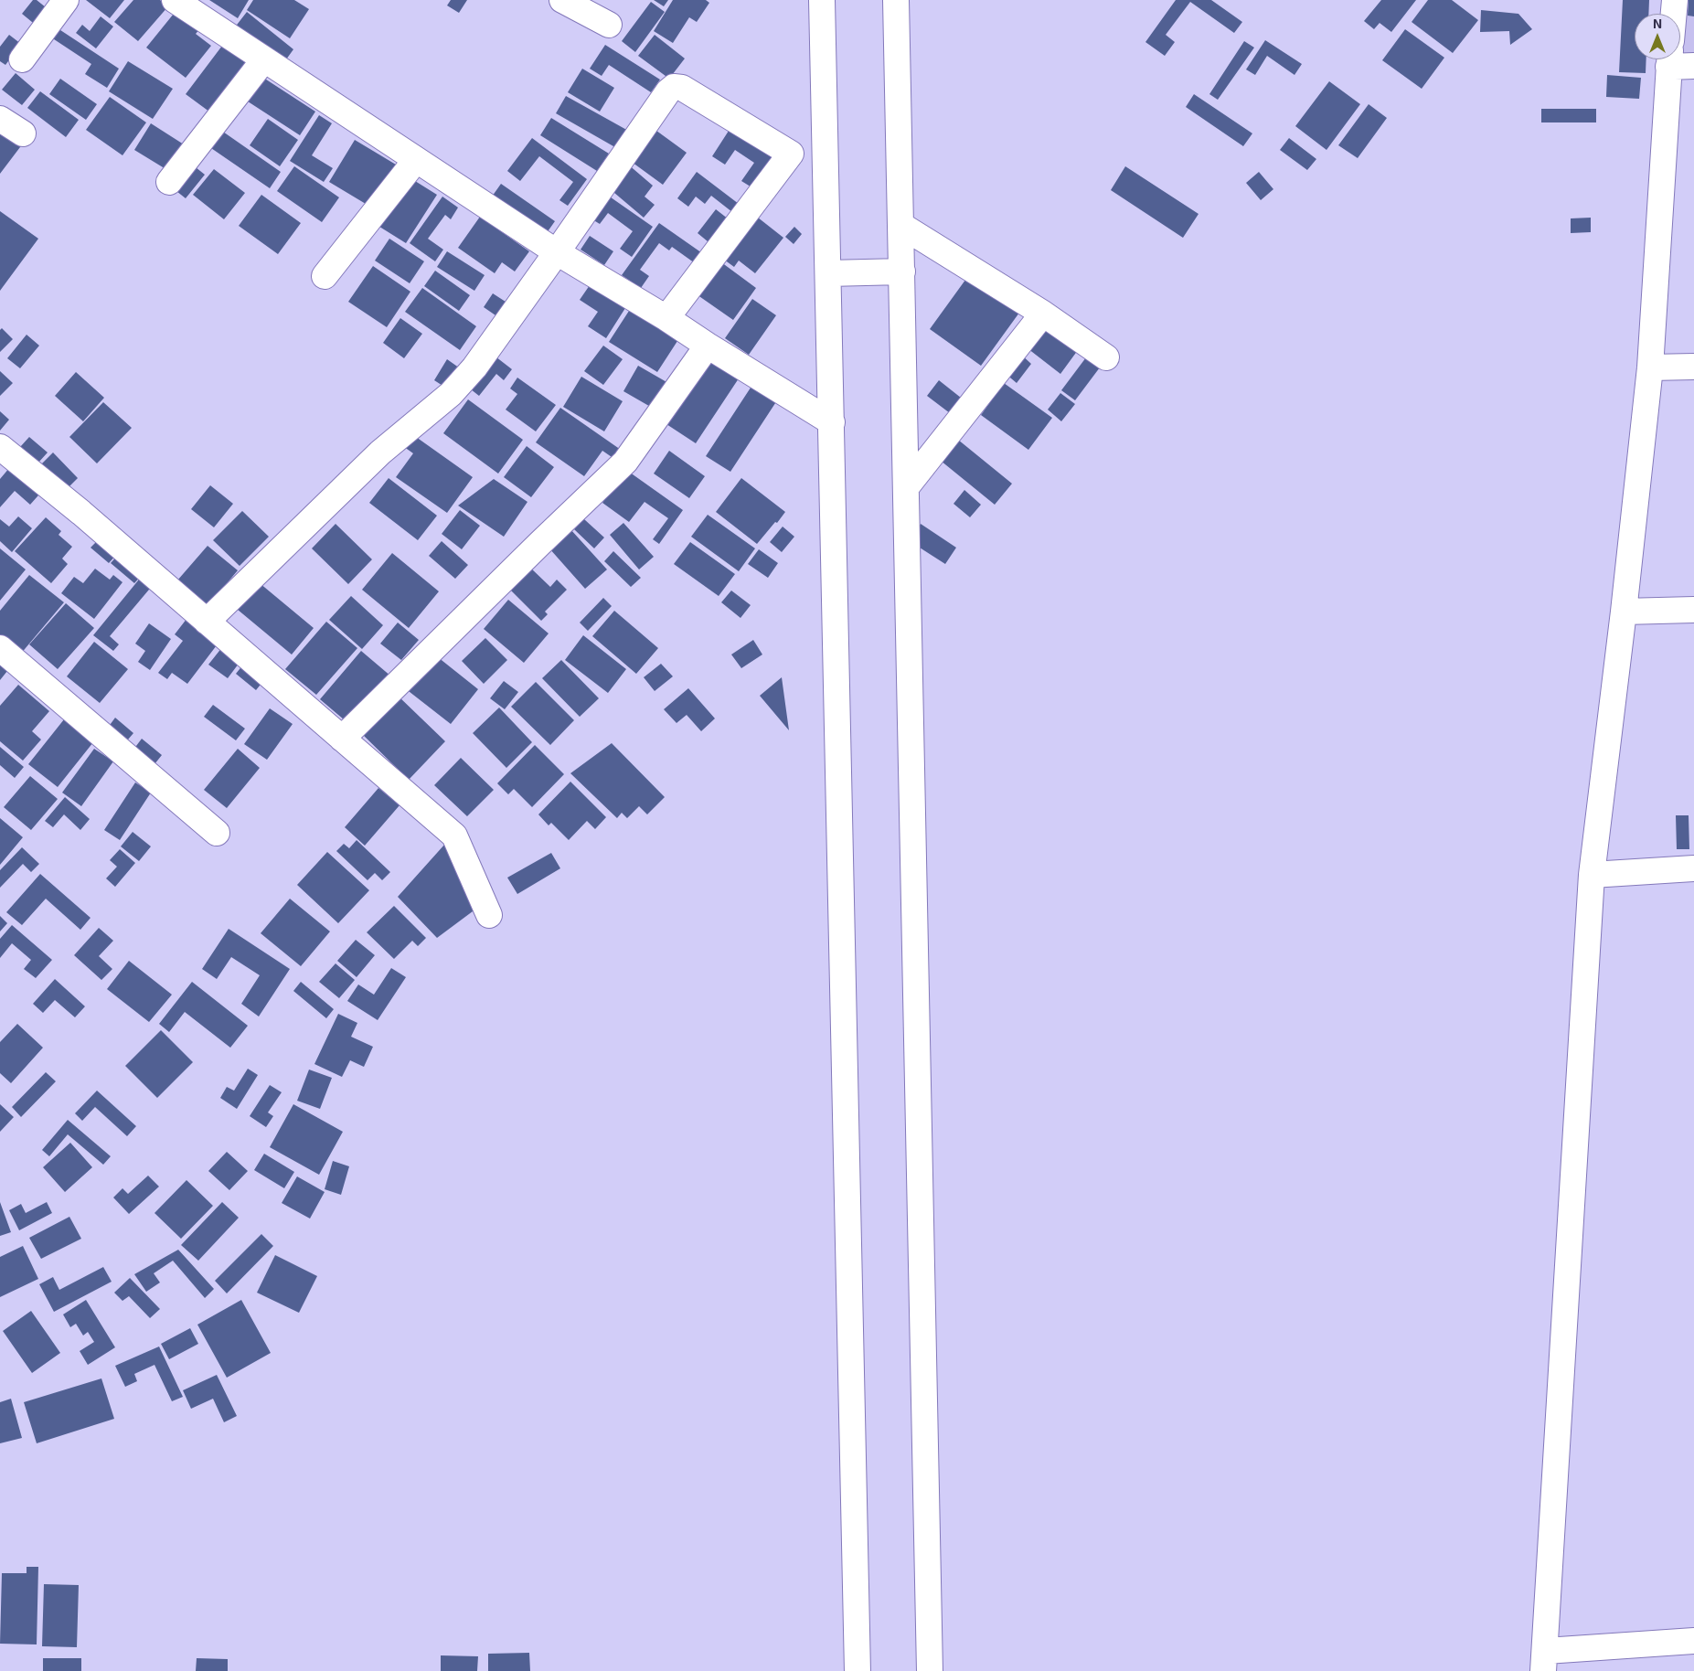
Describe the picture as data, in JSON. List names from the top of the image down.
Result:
{
  "north": "top"
}
